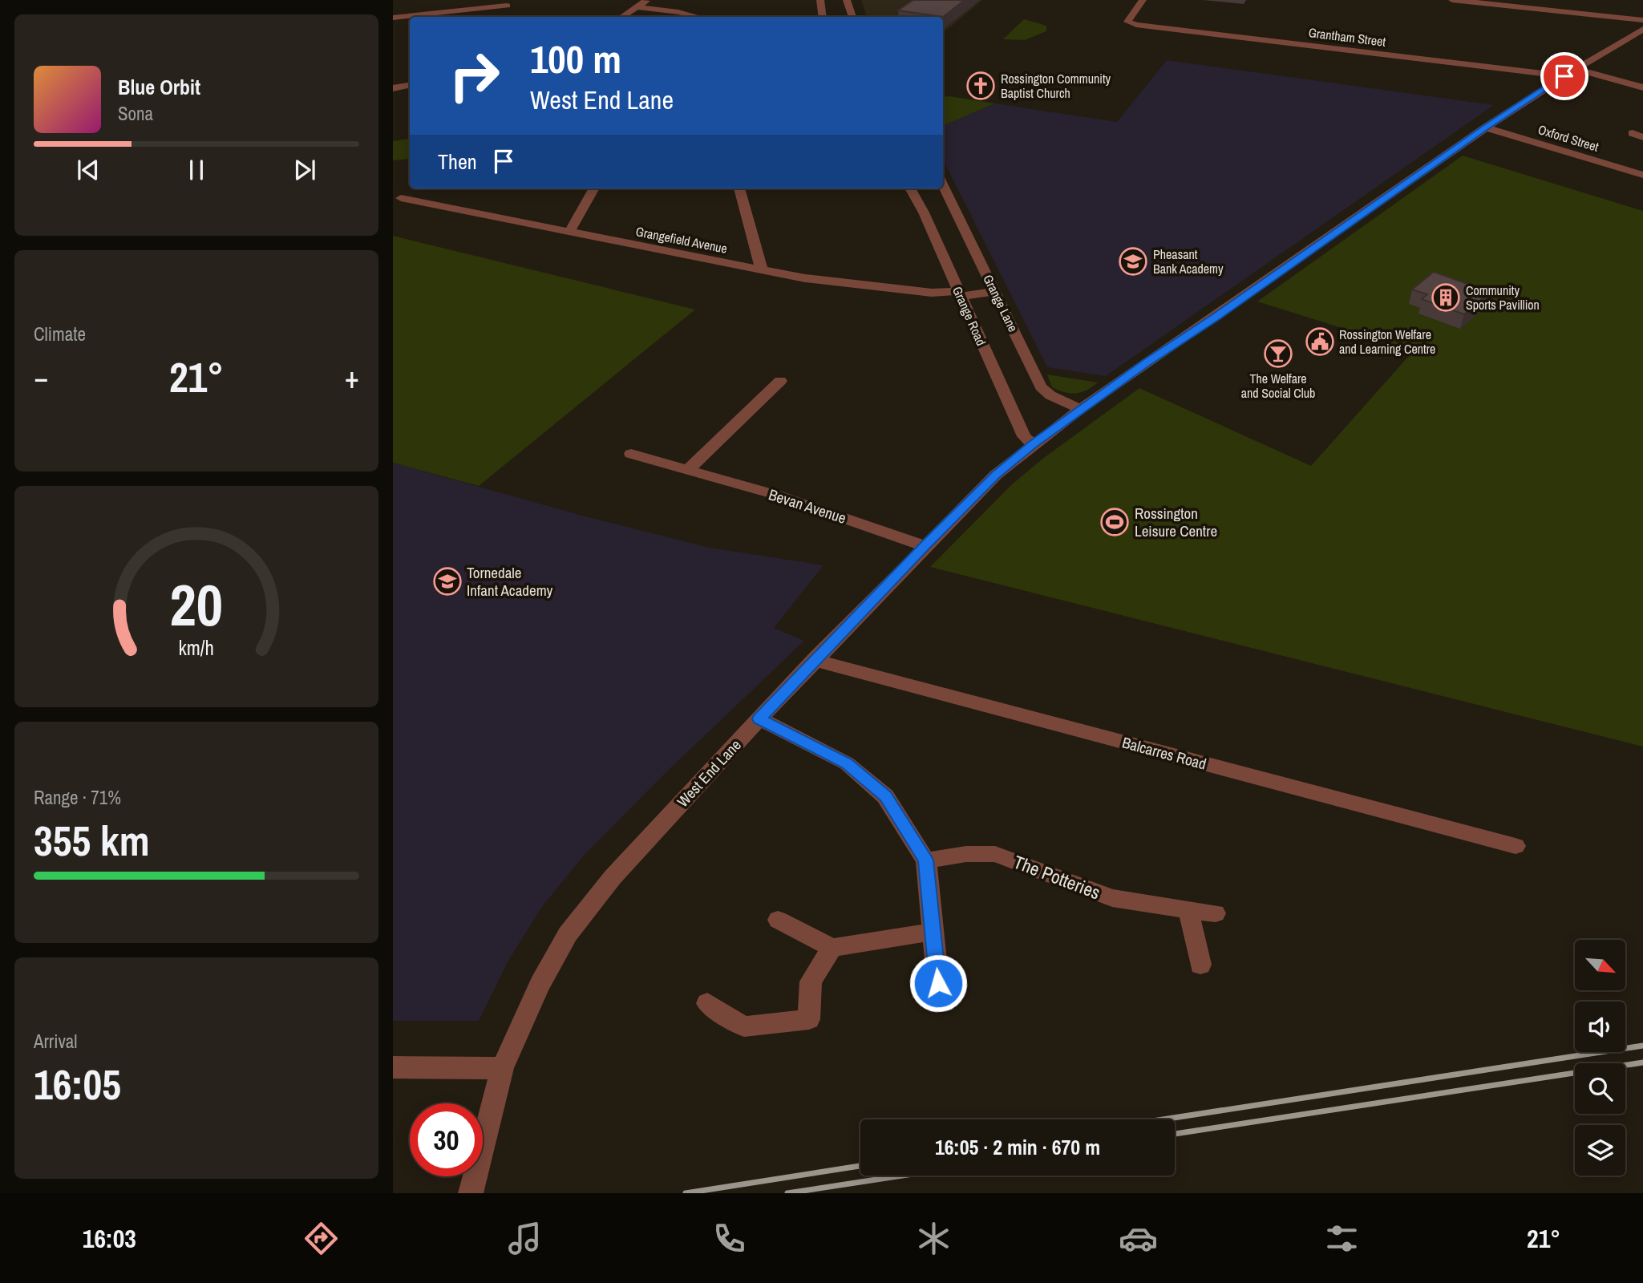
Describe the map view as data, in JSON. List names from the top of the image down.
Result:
{
  "streets": {
    "street": [
      "Grantham Street",
      "Oxford Street",
      "Grangefield Avenue",
      "Grange Lane",
      "Grange Road",
      "Bevan Avenue",
      "Balcarres Road",
      "West End Lane",
      "The Potteries"
    ]
  },
  "crossings": [
    ["Grantham Street", "West End Lane"],
    ["Oxford Street", "West End Lane"],
    ["Grangefield Avenue", "Grange Lane"],
    ["Grangefield Avenue", "Grange Road"],
    ["Grange Lane", "West End Lane"],
    ["Grange Road", "West End Lane"],
    ["Bevan Avenue", "West End Lane"],
    ["Balcarres Road", "West End Lane"]
  ],
  "places": {
    "church": ["Rossington Community Baptist Church"],
    "school or university": ["Pheasant Bank Academy", "Tornedale Infant Academy"],
    "building": ["Community Sports Pavillion"],
    "public building": ["Rossington Welfare and Learning Centre"],
    "bar": ["The Welfare and Social Club"],
    "sports": ["Rossington Leisure Centre"]
  },
  "north": "bottom right",
  "page": {
    "turn": ["100 m", "West End Lane"],
    "song": ["Blue Orbit", "Sona"],
    "then": "Then",
    "tile": [
      "Climate",
      ["Range · 71%", "355 km"],
      ["Arrival", "16:05"]
    ],
    "heat": ["−", "21°", "+"],
    "limit": "30",
    "trip": "16:05 · 2 min · 670 m",
    "tabs": ["16:03", "21°"],
    "gauge": ["20", "km/h"]
  }
}
